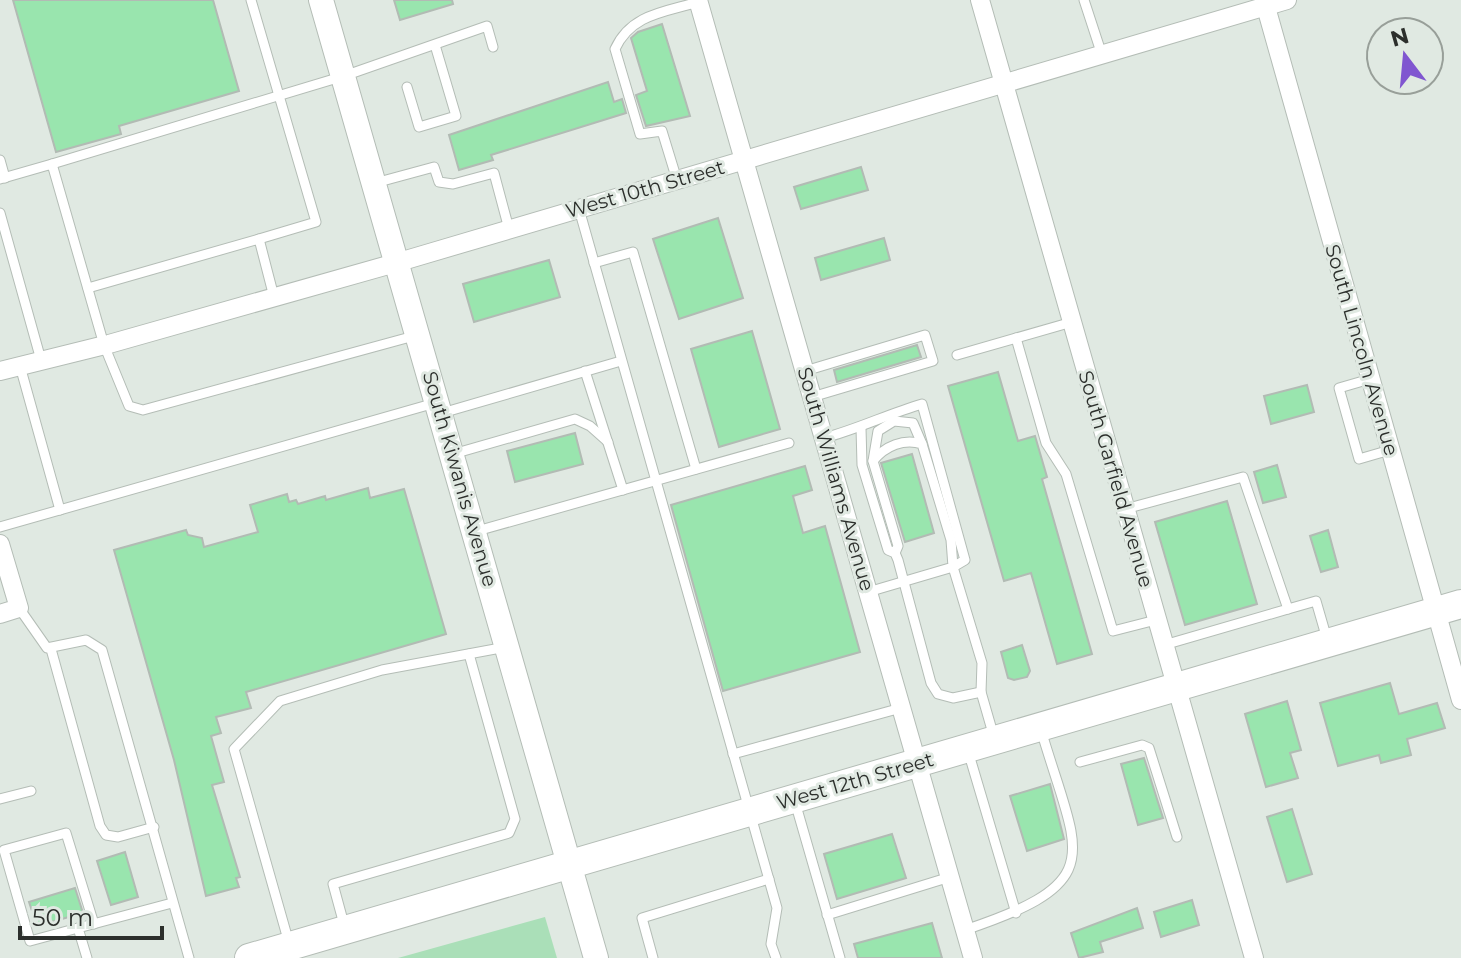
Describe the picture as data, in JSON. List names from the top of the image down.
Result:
{
  "streets": {
    "main road": ["South Kiwanis Avenue", "West 12th Street"],
    "street": [
      "West 10th Street",
      "South Lincoln Avenue",
      "South Williams Avenue",
      "South Garfield Avenue"
    ]
  },
  "crossings": [
    ["West 10th Street", "South Lincoln Avenue"],
    ["West 10th Street", "South Kiwanis Avenue"],
    ["West 10th Street", "South Williams Avenue"],
    ["West 10th Street", "South Garfield Avenue"],
    ["South Lincoln Avenue", "West 12th Street"],
    ["South Kiwanis Avenue", "West 12th Street"],
    ["South Williams Avenue", "West 12th Street"],
    ["South Garfield Avenue", "West 12th Street"]
  ],
  "scale_bar": "50 m",
  "north": "top"
}
